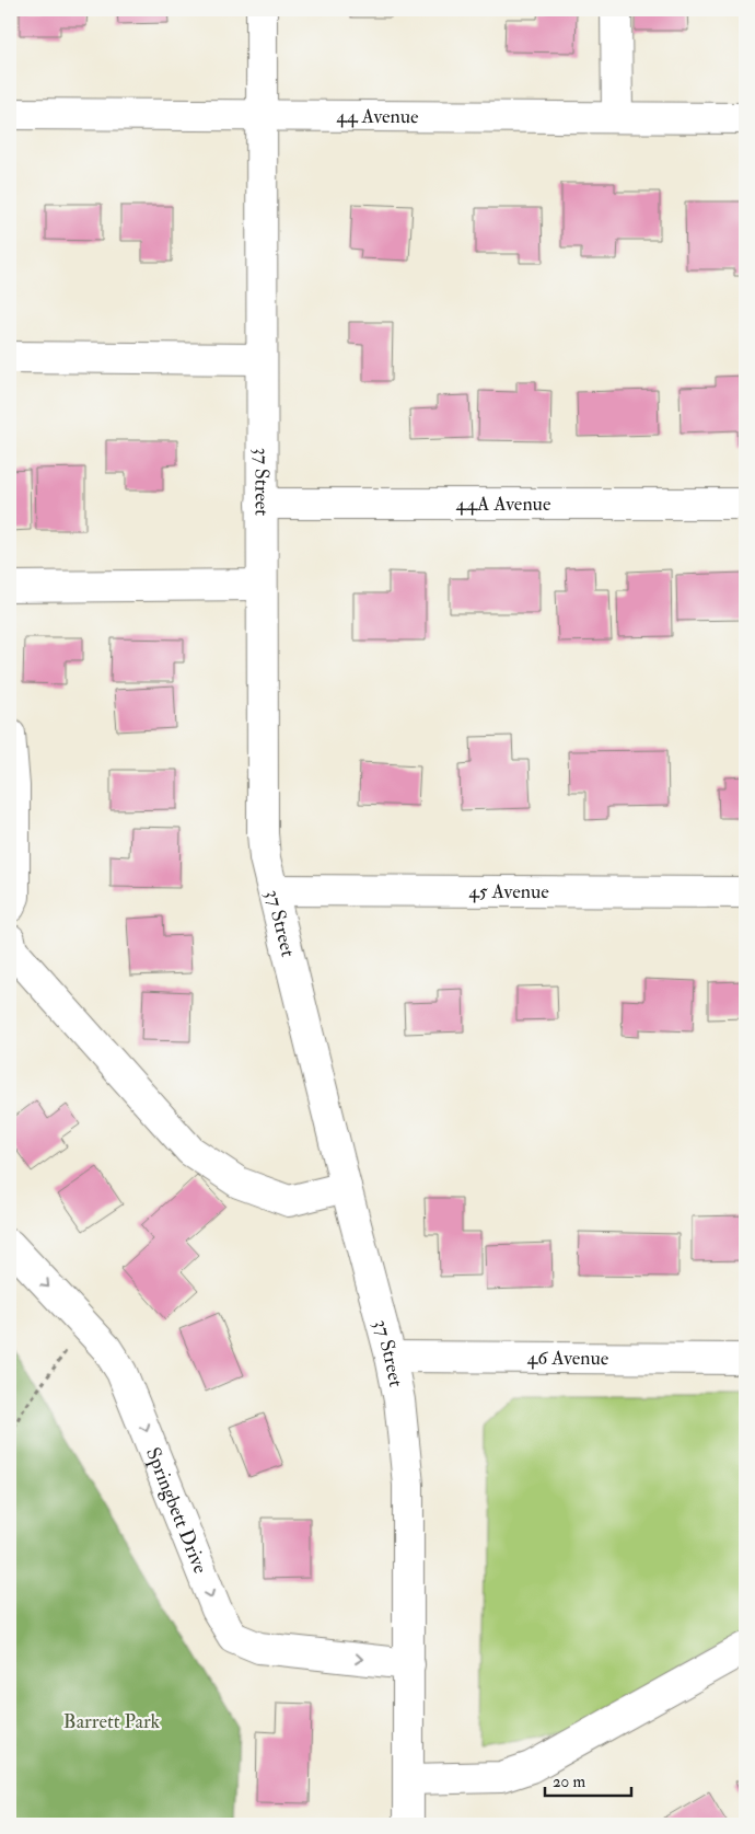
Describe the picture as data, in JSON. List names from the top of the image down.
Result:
{
  "streets": {
    "street": [
      "44 Avenue",
      "37 Street",
      "44A Avenue",
      "45 Avenue",
      "46 Avenue",
      "Springbett Drive"
    ]
  },
  "crossings": [
    ["44 Avenue", "37 Street"],
    ["37 Street", "44A Avenue"],
    ["37 Street", "45 Avenue"],
    ["37 Street", "46 Avenue"],
    ["37 Street", "Springbett Drive"]
  ],
  "parks": ["Barrett Park"],
  "scale_bar": "20 m"
}
